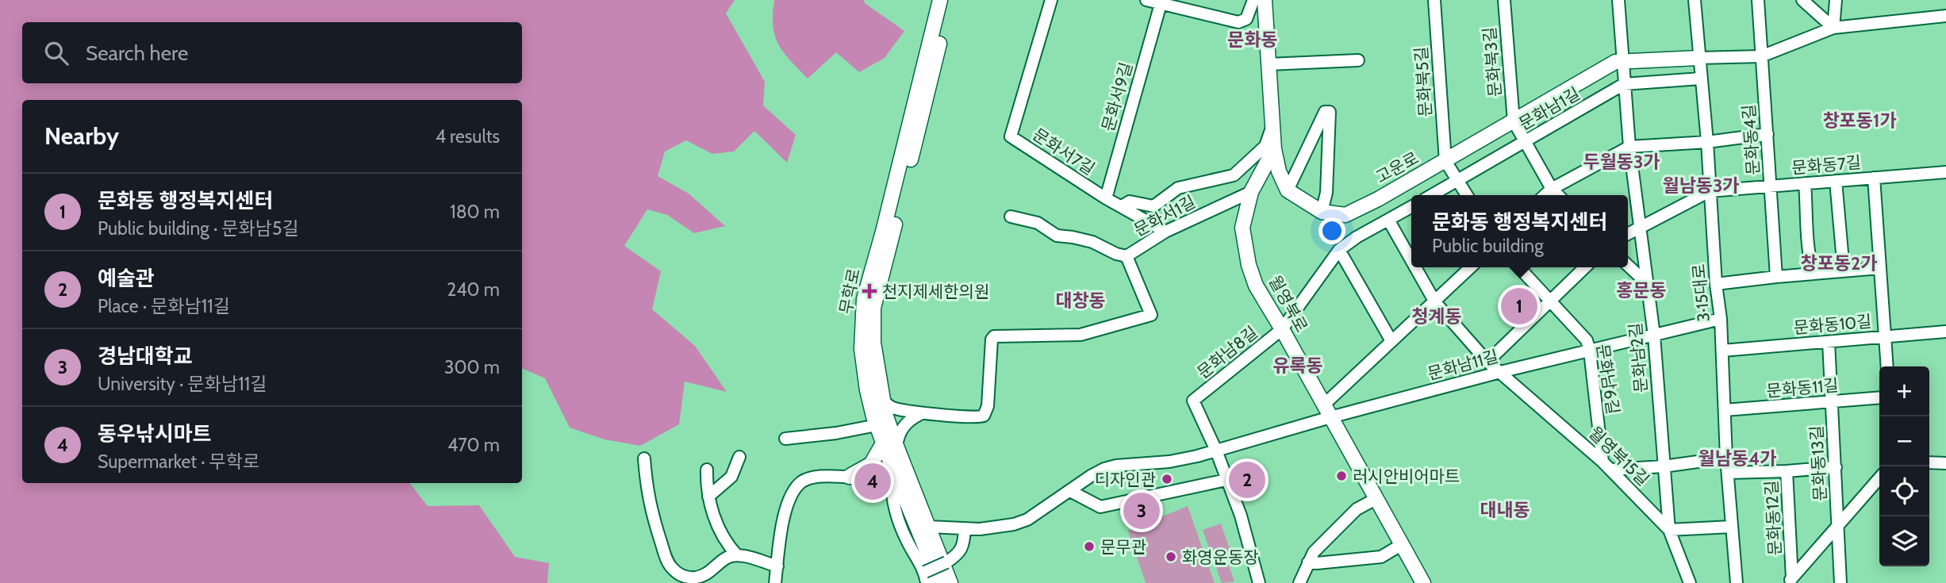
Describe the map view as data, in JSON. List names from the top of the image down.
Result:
{
  "streets": {
    "main road": ["고운로", "무학로", "월영북로"],
    "street": [
      "문화북3길",
      "문화북5길",
      "문화서9길",
      "문화남1길",
      "문화동4길",
      "문화서7길",
      "문화동7길",
      "문화서1길",
      "3·15대로",
      "문화동10길",
      "문화남8길",
      "문화남2길",
      "문화남11길",
      "문화남6길",
      "문화동11길",
      "월영북15길",
      "문화동13길",
      "문화동12길"
    ]
  },
  "crossings": [
    ["문화북3길", "고운로"],
    ["문화북5길", "고운로"],
    ["문화서9길", "문화서7길"],
    ["문화남1길", "3·15대로"],
    ["문화남1길", "문화남2길"],
    ["문화동4길", "문화동7길"],
    ["문화서7길", "문화서1길"],
    ["문화동7길", "3·15대로"],
    ["고운로", "3·15대로"],
    ["고운로", "문화남2길"],
    ["문화서1길", "무학로"],
    ["문화서1길", "월영북로"],
    ["무학로", "문화남11길"],
    ["3·15대로", "문화동10길"],
    ["3·15대로", "문화남11길"],
    ["3·15대로", "문화동11길"],
    ["월영북로", "문화남8길"],
    ["월영북로", "문화남11길"],
    ["문화동10길", "문화동13길"],
    ["문화남8길", "문화남11길"],
    ["문화남2길", "문화남11길"],
    ["문화남2길", "월영북15길"],
    ["문화남11길", "문화남6길"],
    ["문화남11길", "월영북15길"],
    ["문화남6길", "월영북15길"],
    ["문화동11길", "문화동13길"],
    ["문화동13길", "문화동12길"]
  ],
  "districts": [
    "문화동",
    "창포동1가",
    "두월동3가",
    "월남동3가",
    "창포동2가",
    "홍문동",
    "대창동",
    "청계동",
    "유록동",
    "월남동4가",
    "대내동"
  ],
  "places": {
    "health": ["천지제세한의원"],
    "other": [
      "러시안비어마트",
      "디자인관",
      "문무관",
      "화영운동장"
    ]
  },
  "page": {
    "search": "Search here",
    "heading": ["Nearby", "4 results"],
    "list": [
      {
        "mark": "1",
        "name": "문화동 행정복지센터",
        "note": "Public building · 문화남5길",
        "value": "180 m"
      },
      {
        "mark": "2",
        "name": "예술관",
        "note": "Place · 문화남11길",
        "value": "240 m"
      },
      {
        "mark": "3",
        "name": "경남대학교",
        "note": "University · 문화남11길",
        "value": "300 m"
      },
      {
        "mark": "4",
        "name": "동우낚시마트",
        "note": "Supermarket · 무학로",
        "value": "470 m"
      }
    ],
    "popup": ["문화동 행정복지센터", "Public building"],
    "pins": [
      "1",
      "2",
      "4",
      "3"
    ],
    "map_buttons": ["+", "−"]
  }
}
